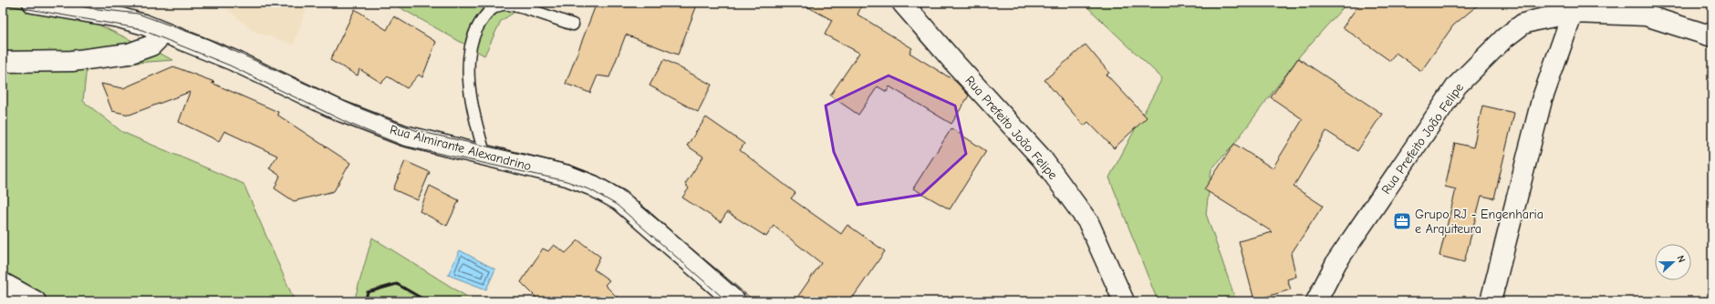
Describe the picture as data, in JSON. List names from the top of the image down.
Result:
{
  "streets": {
    "street": ["Rua Prefeito João Felipe", "Rua Almirante Alexandrino"]
  },
  "places": {
    "office": ["Grupo RJ - Engenharia e Arquiteura"]
  },
  "north": "right"
}
